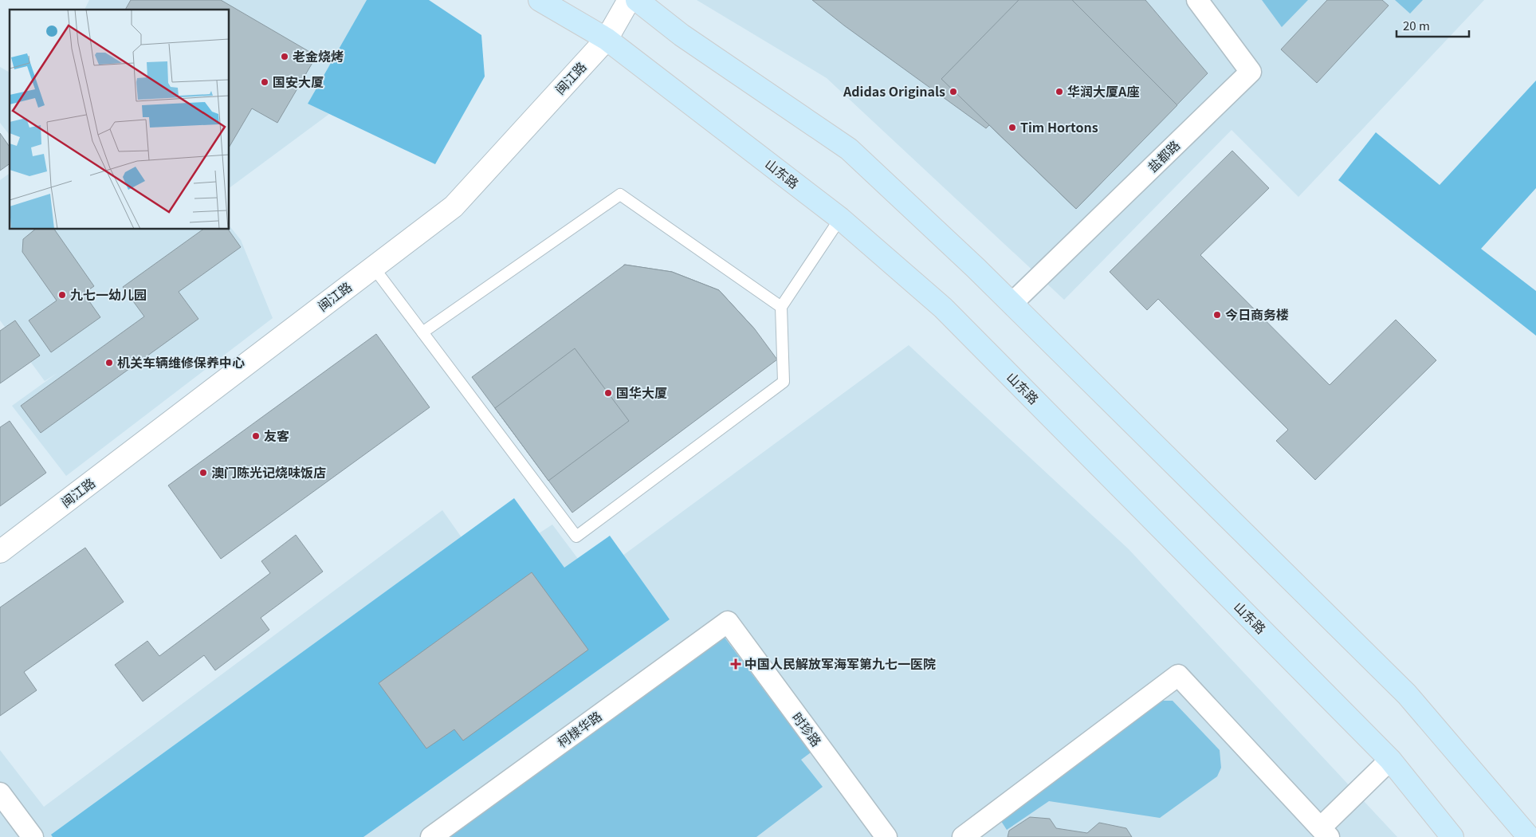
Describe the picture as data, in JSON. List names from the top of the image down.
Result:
{
  "streets": {
    "main road": ["山东路"],
    "street": [
      "闽江路",
      "盐都路",
      "柯棣华路",
      "时珍路"
    ]
  },
  "crossings": [
    ["闽江路", "山东路"],
    ["柯棣华路", "时珍路"]
  ],
  "places": {
    "other": [
      "老金烧烤",
      "国安大厦",
      "Adidas Originals",
      "华润大厦A座",
      "Tim Hortons",
      "九七一幼儿园",
      "今日商务楼",
      "机关车辆维修保养中心",
      "国华大厦",
      "友客",
      "澳门陈光记烧味饭店"
    ],
    "health": ["中国人民解放军海军第九七一医院"]
  },
  "scale_bar": "20 m"
}
